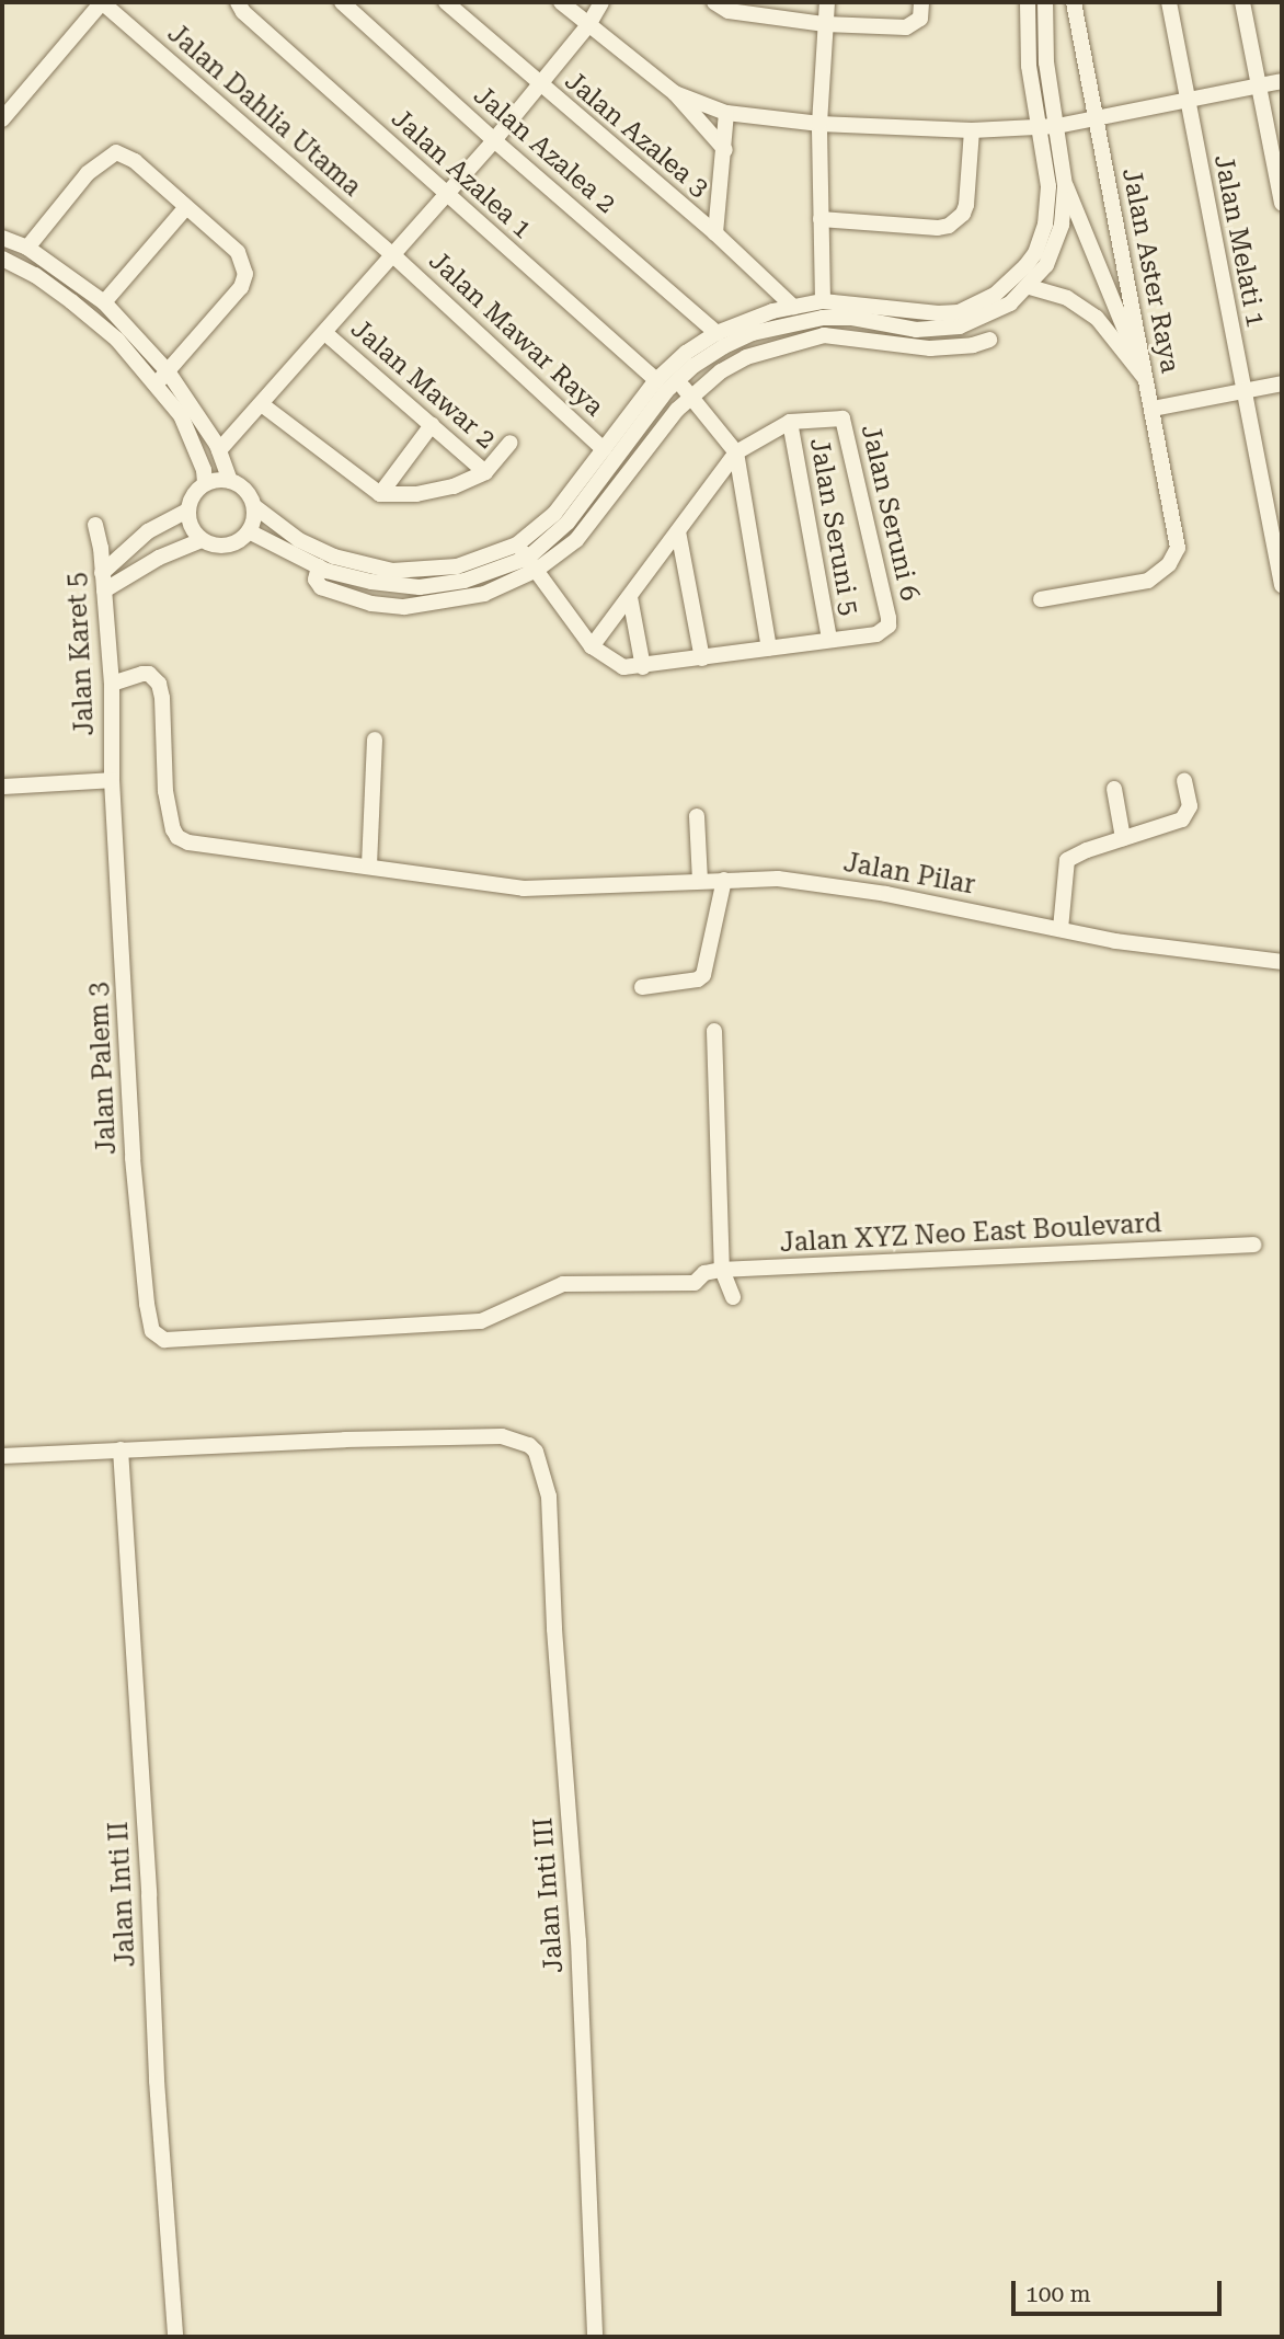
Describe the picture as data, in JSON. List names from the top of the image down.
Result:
{
  "streets": {
    "street": [
      "Jalan Dahlia Utama",
      "Jalan Azalea 3",
      "Jalan Azalea 2",
      "Jalan Azalea 1",
      "Jalan Melati 1",
      "Jalan Aster Raya",
      "Jalan Mawar Raya",
      "Jalan Mawar 2",
      "Jalan Seruni 6",
      "Jalan Seruni 5",
      "Jalan Karet 5",
      "Jalan Pilar",
      "Jalan Palem 3",
      "Jalan XYZ Neo East Boulevard",
      "Jalan Inti II",
      "Jalan Inti III"
    ]
  },
  "crossings": [
    ["Jalan Dahlia Utama", "Jalan Mawar Raya"],
    ["Jalan Seruni 6", "Jalan Seruni 5"],
    ["Jalan Karet 5", "Jalan Pilar"],
    ["Jalan Karet 5", "Jalan Palem 3"],
    ["Jalan Palem 3", "Jalan XYZ Neo East Boulevard"],
    ["Jalan Inti II", "Jalan Inti III"]
  ],
  "scale_bar": "100 m"
}
